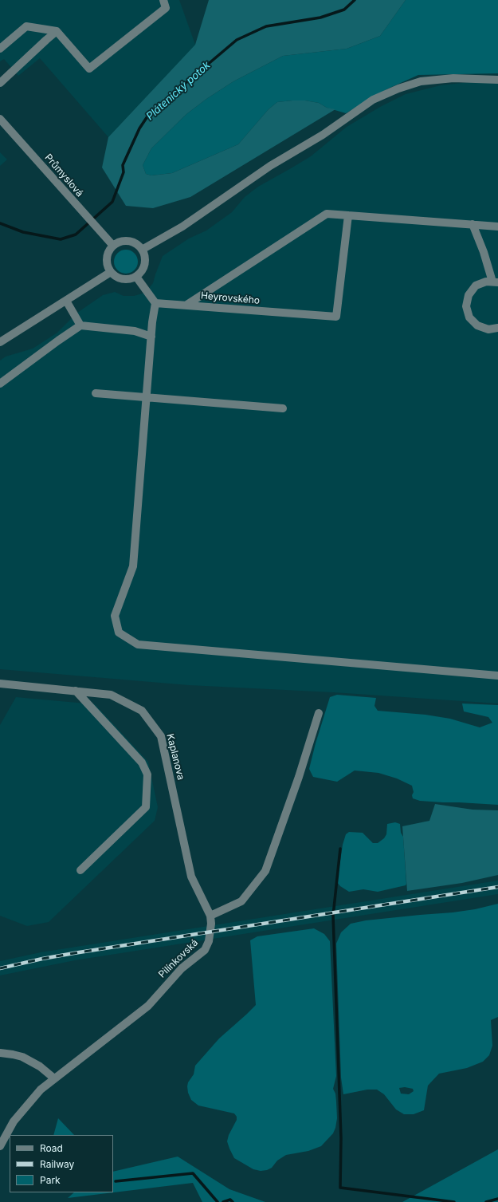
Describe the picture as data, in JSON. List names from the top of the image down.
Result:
{
  "streets": {
    "street": [
      "Průmyslová",
      "Heyrovského",
      "Kaplanova",
      "Pilínkovská"
    ]
  },
  "crossings": [
    ["Kaplanova", "Pilínkovská"]
  ],
  "water": ["Plátenický potok"],
  "legend": ["Road", "Railway", "Park"]
}
